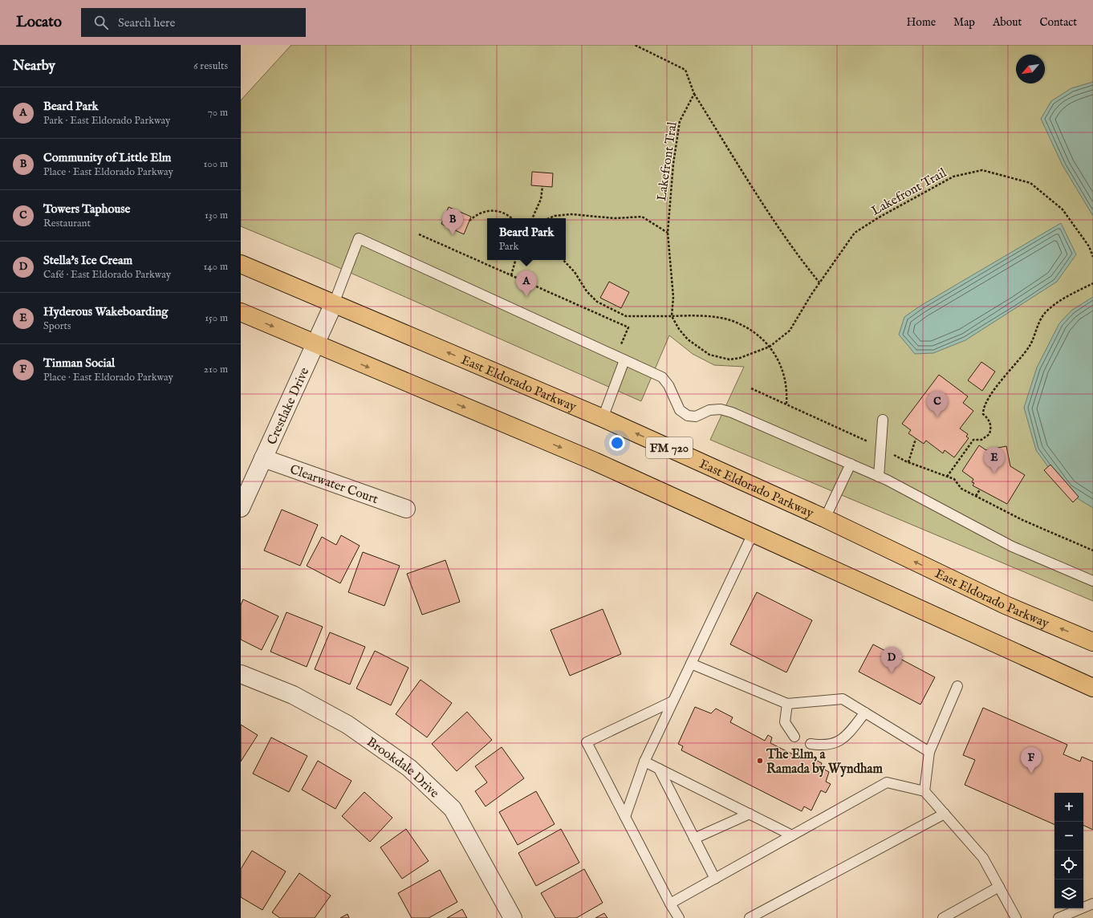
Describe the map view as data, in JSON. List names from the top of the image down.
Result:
{
  "streets": {
    "main road": ["East Eldorado Parkway", "FM 720"],
    "street": ["Crestlake Drive", "Clearwater Court", "Brookdale Drive"],
    "path": ["Lakefront Tral", "Lakefront Trail"]
  },
  "crossings": [
    ["Lakefront Tral", "Lakefront Trail"],
    ["East Eldorado Parkway", "Crestlake Drive"],
    ["Crestlake Drive", "Clearwater Court"]
  ],
  "places": ["The Elm, a Ramada by Wyndham"],
  "north": "bottom left",
  "page": {
    "header": "Locato",
    "search": "Search here",
    "nav": [
      "Home",
      "Map",
      "About",
      "Contact"
    ],
    "heading": ["Nearby", "6 results"],
    "list": [
      {
        "mark": "A",
        "name": "Beard Park",
        "note": "Park · East Eldorado Parkway",
        "value": "70 m"
      },
      {
        "mark": "B",
        "name": "Community of Little Elm",
        "note": "Place · East Eldorado Parkway",
        "value": "100 m"
      },
      {
        "mark": "C",
        "name": "Towers Taphouse",
        "note": "Restaurant",
        "value": "130 m"
      },
      {
        "mark": "D",
        "name": "Stella's Ice Cream",
        "note": "Café · East Eldorado Parkway",
        "value": "140 m"
      },
      {
        "mark": "E",
        "name": "Hyderous Wakeboarding",
        "note": "Sports",
        "value": "150 m"
      },
      {
        "mark": "F",
        "name": "Tinman Social",
        "note": "Place · East Eldorado Parkway",
        "value": "210 m"
      }
    ],
    "pins": [
      "B",
      "A",
      "C",
      "E",
      "D",
      "F"
    ],
    "popup": ["Beard Park", "Park"],
    "map_buttons": ["+", "−"]
  }
}
